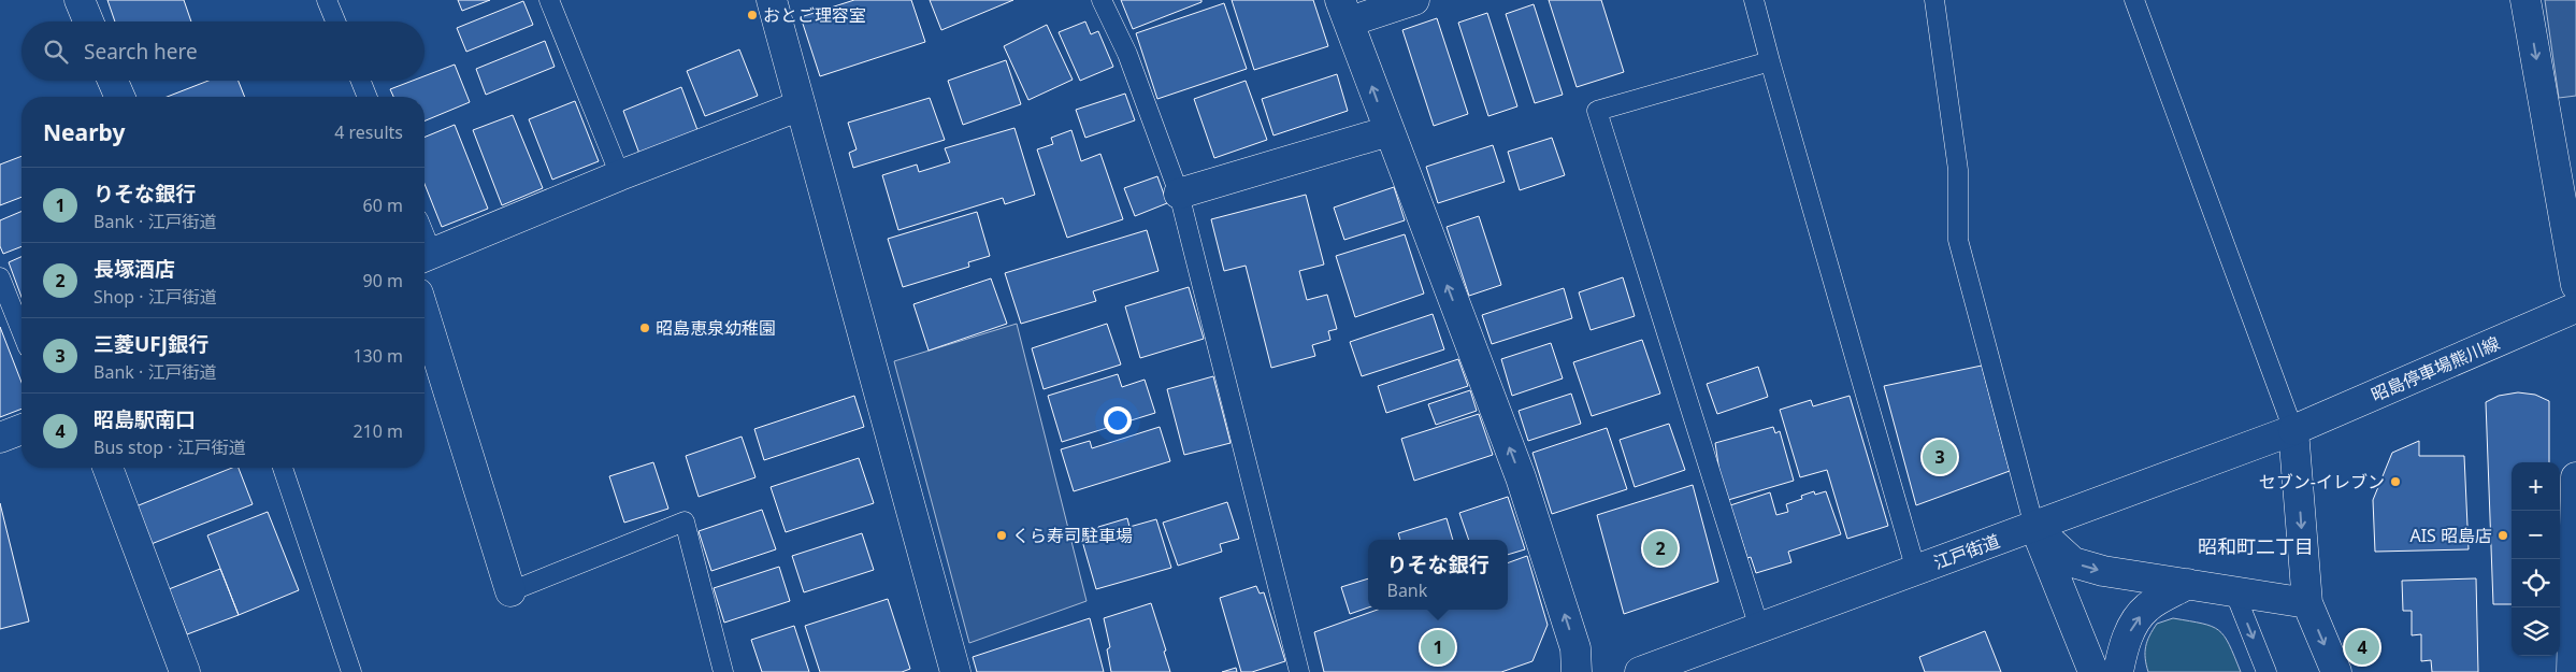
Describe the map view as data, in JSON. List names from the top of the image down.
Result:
{
  "streets": {
    "street": ["昭島停車場熊川線", "江戸街道"]
  },
  "crossings": [
    ["昭島停車場熊川線", "江戸街道"]
  ],
  "districts": ["昭和町二丁目"],
  "places": [
    "おとご理容室",
    "昭島恵泉幼稚園",
    "セブン-イレブン",
    "くら寿司駐車場",
    "AIS 昭島店"
  ],
  "page": {
    "search": "Search here",
    "heading": ["Nearby", "4 results"],
    "list": [
      {
        "mark": "1",
        "name": "りそな銀行",
        "note": "Bank · 江戸街道",
        "value": "60 m"
      },
      {
        "mark": "2",
        "name": "長塚酒店",
        "note": "Shop · 江戸街道",
        "value": "90 m"
      },
      {
        "mark": "3",
        "name": "三菱UFJ銀行",
        "note": "Bank · 江戸街道",
        "value": "130 m"
      },
      {
        "mark": "4",
        "name": "昭島駅南口",
        "note": "Bus stop · 江戸街道",
        "value": "210 m"
      }
    ],
    "pins": [
      "3",
      "2",
      "1",
      "4"
    ],
    "map_buttons": ["+", "−"],
    "popup": ["りそな銀行", "Bank"]
  }
}
